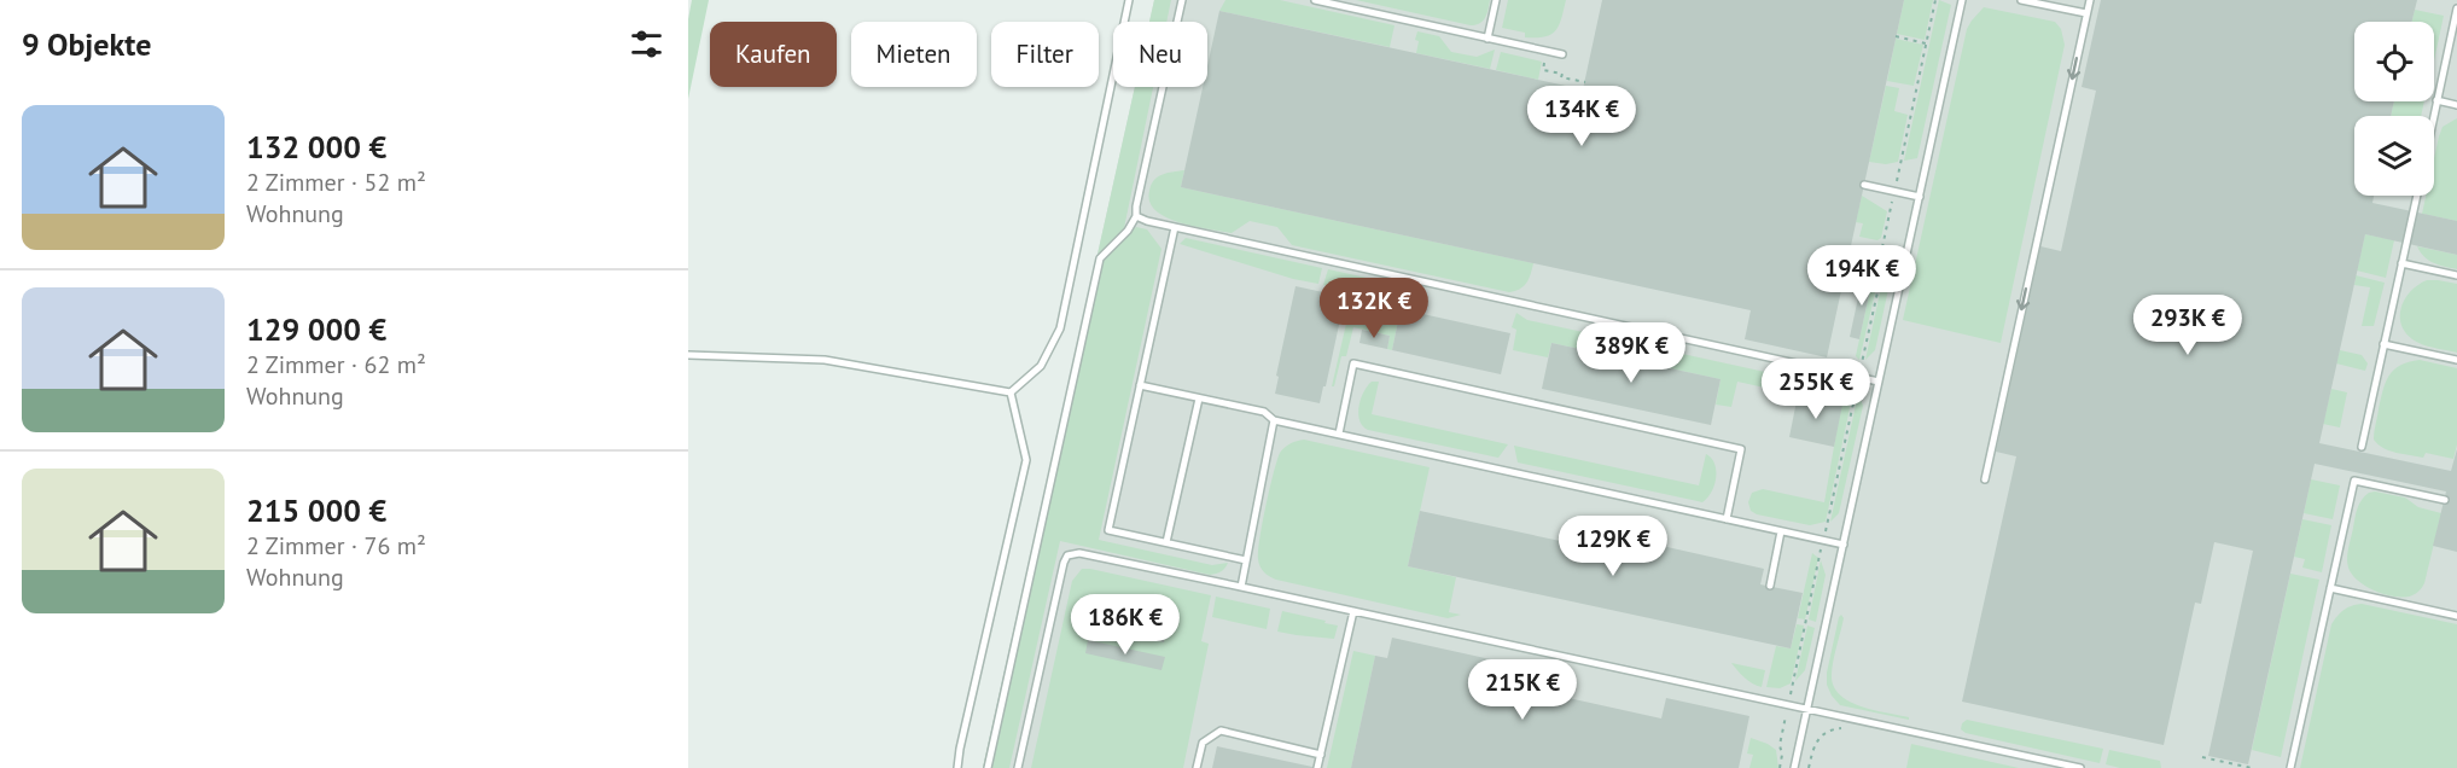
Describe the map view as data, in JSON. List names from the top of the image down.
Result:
{
  "page": {
    "heading": "9 Objekte",
    "chip": [
      "Kaufen",
      "Mieten",
      "Filter",
      "Neu"
    ],
    "price": [
      "134K €",
      "194K €",
      "132K €",
      "293K €",
      "389K €",
      "255K €",
      "129K €",
      "186K €",
      "215K €"
    ],
    "list": [
      {
        "name": "132 000 €",
        "note": "2 Zimmer · 52 m² · Wohnung"
      },
      {
        "name": "129 000 €",
        "note": "2 Zimmer · 62 m² · Wohnung"
      },
      {
        "name": "215 000 €",
        "note": "2 Zimmer · 76 m² · Wohnung"
      }
    ]
  }
}
